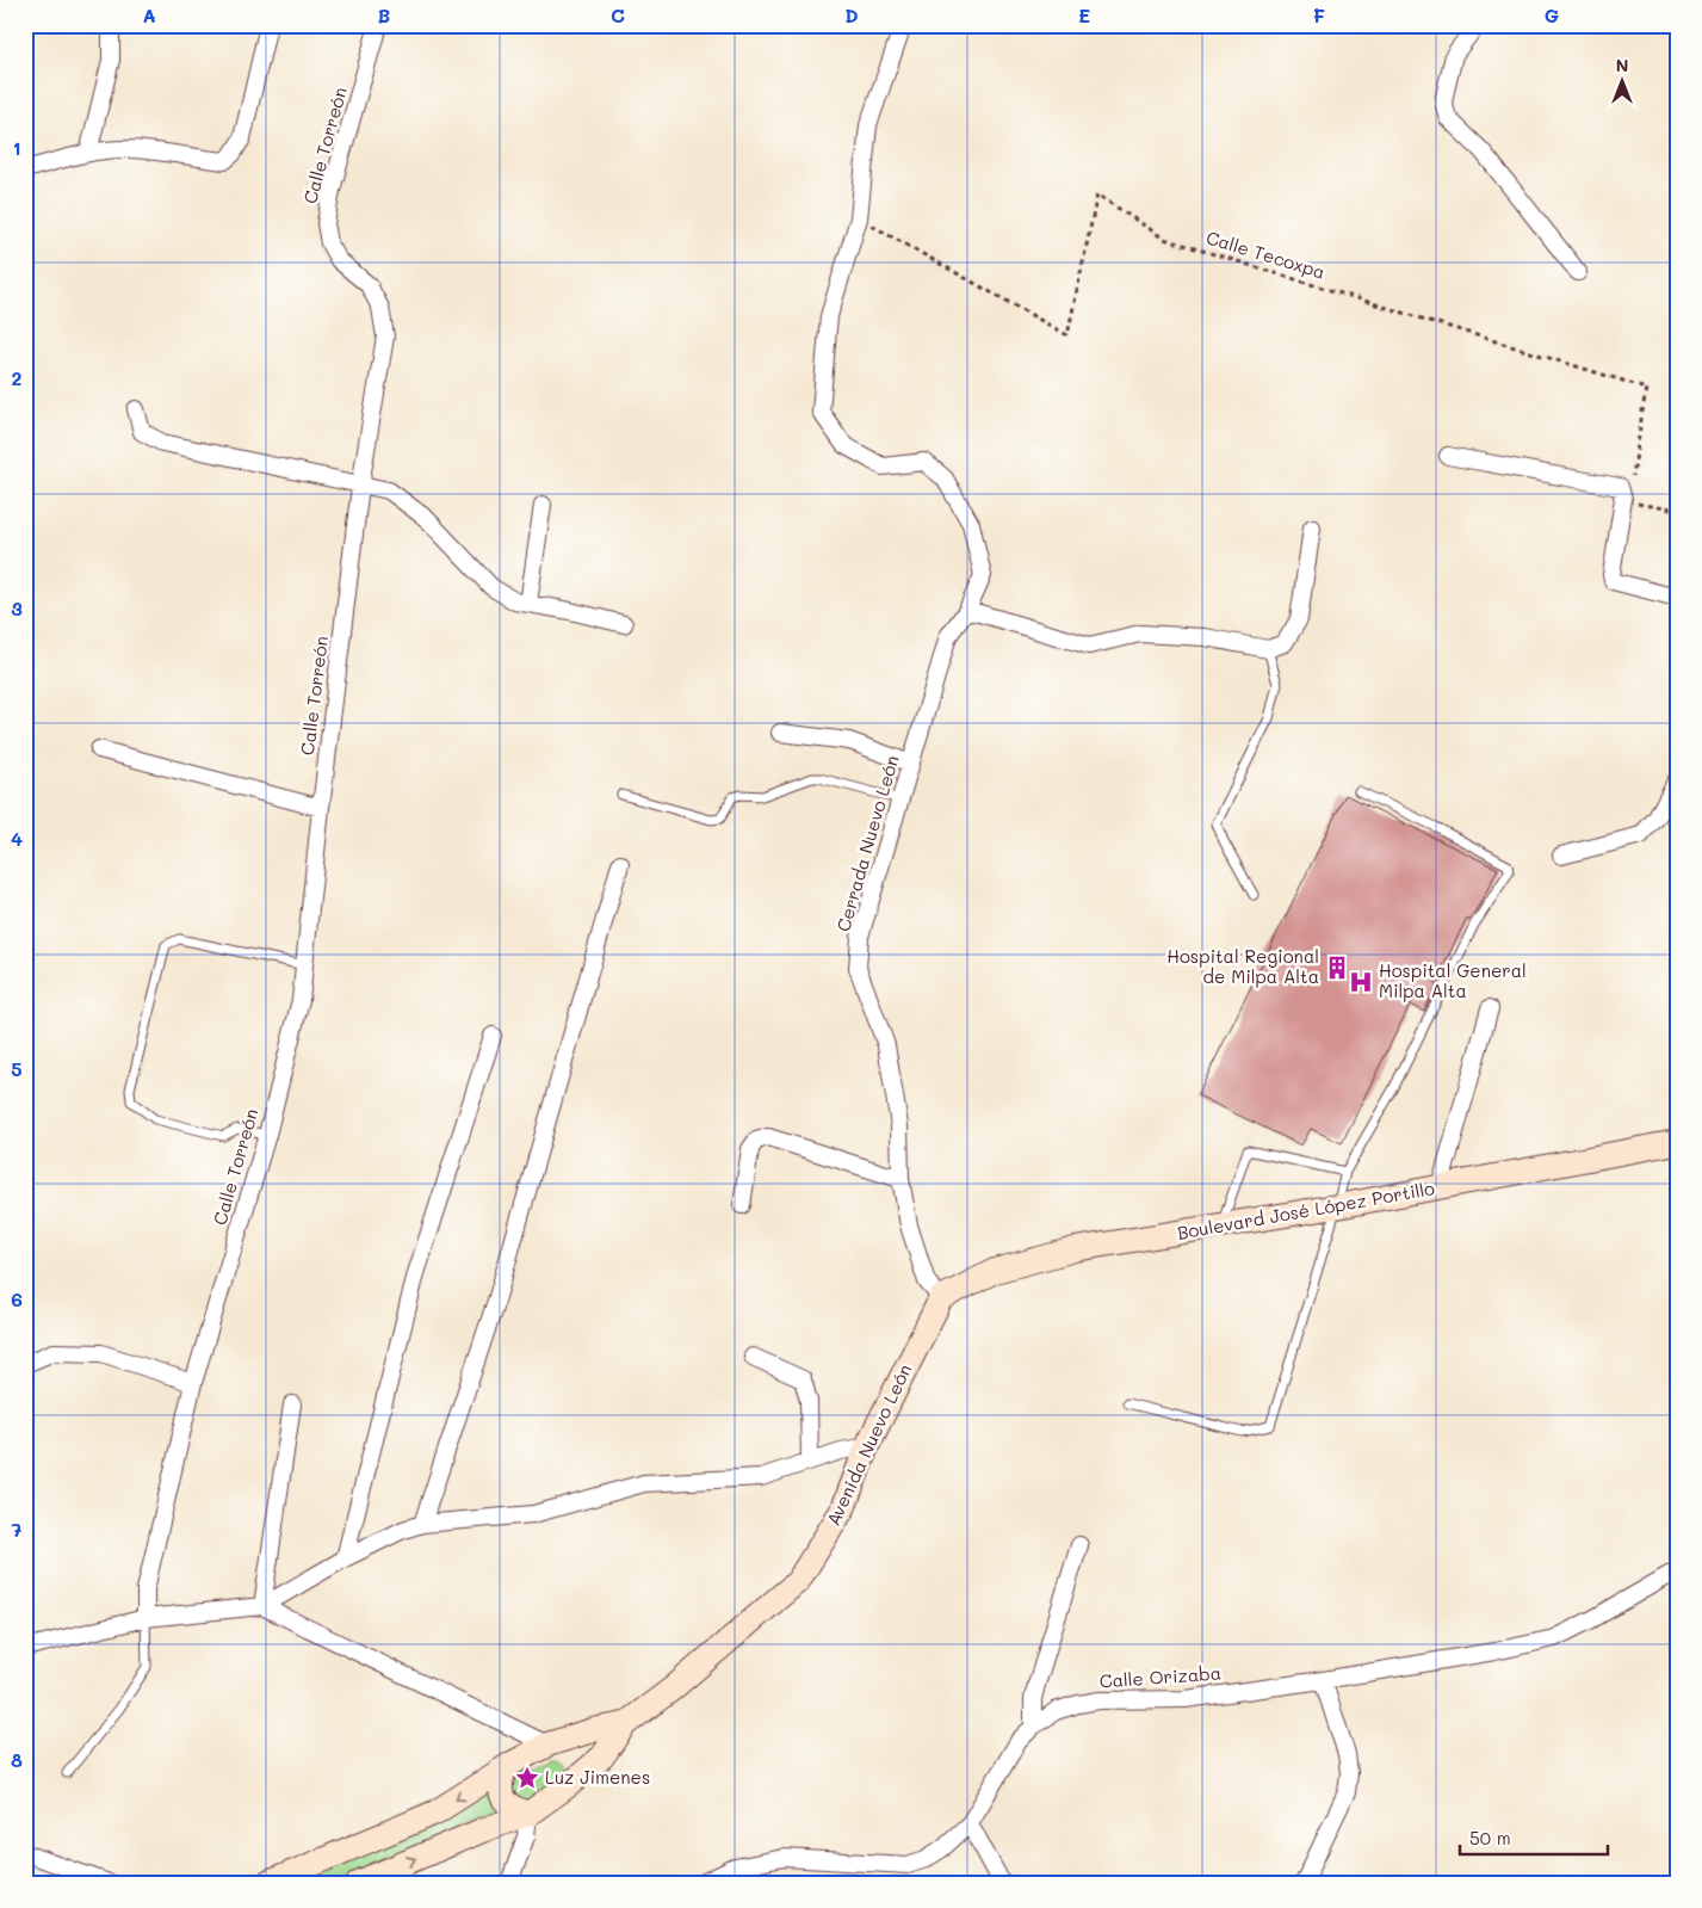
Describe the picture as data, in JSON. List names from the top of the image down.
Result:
{
  "streets": {
    "main road": ["Boulevard José López Portillo", "Avenida Nuevo León"],
    "street": ["Calle Torreón", "Cerrada Nuevo León", "Calle Orizaba"],
    "path": ["Calle Tecoxpa"]
  },
  "crossings": [
    ["Calle Tecoxpa", "Cerrada Nuevo León"],
    ["Cerrada Nuevo León", "Boulevard José López Portillo"],
    ["Cerrada Nuevo León", "Avenida Nuevo León"],
    ["Boulevard José López Portillo", "Avenida Nuevo León"]
  ],
  "places": {
    "building": ["Hospital Regional de Milpa Alta"],
    "hospital": ["Hospital General Milpa Alta"],
    "place": ["Luz Jimenes"]
  },
  "scale_bar": "50 m",
  "north": "top",
  "grid": {
    "columns": [
      "A",
      "B",
      "C",
      "D",
      "E",
      "F",
      "G"
    ],
    "rows": [
      "1",
      "2",
      "3",
      "4",
      "5",
      "6",
      "7",
      "8"
    ]
  }
}
